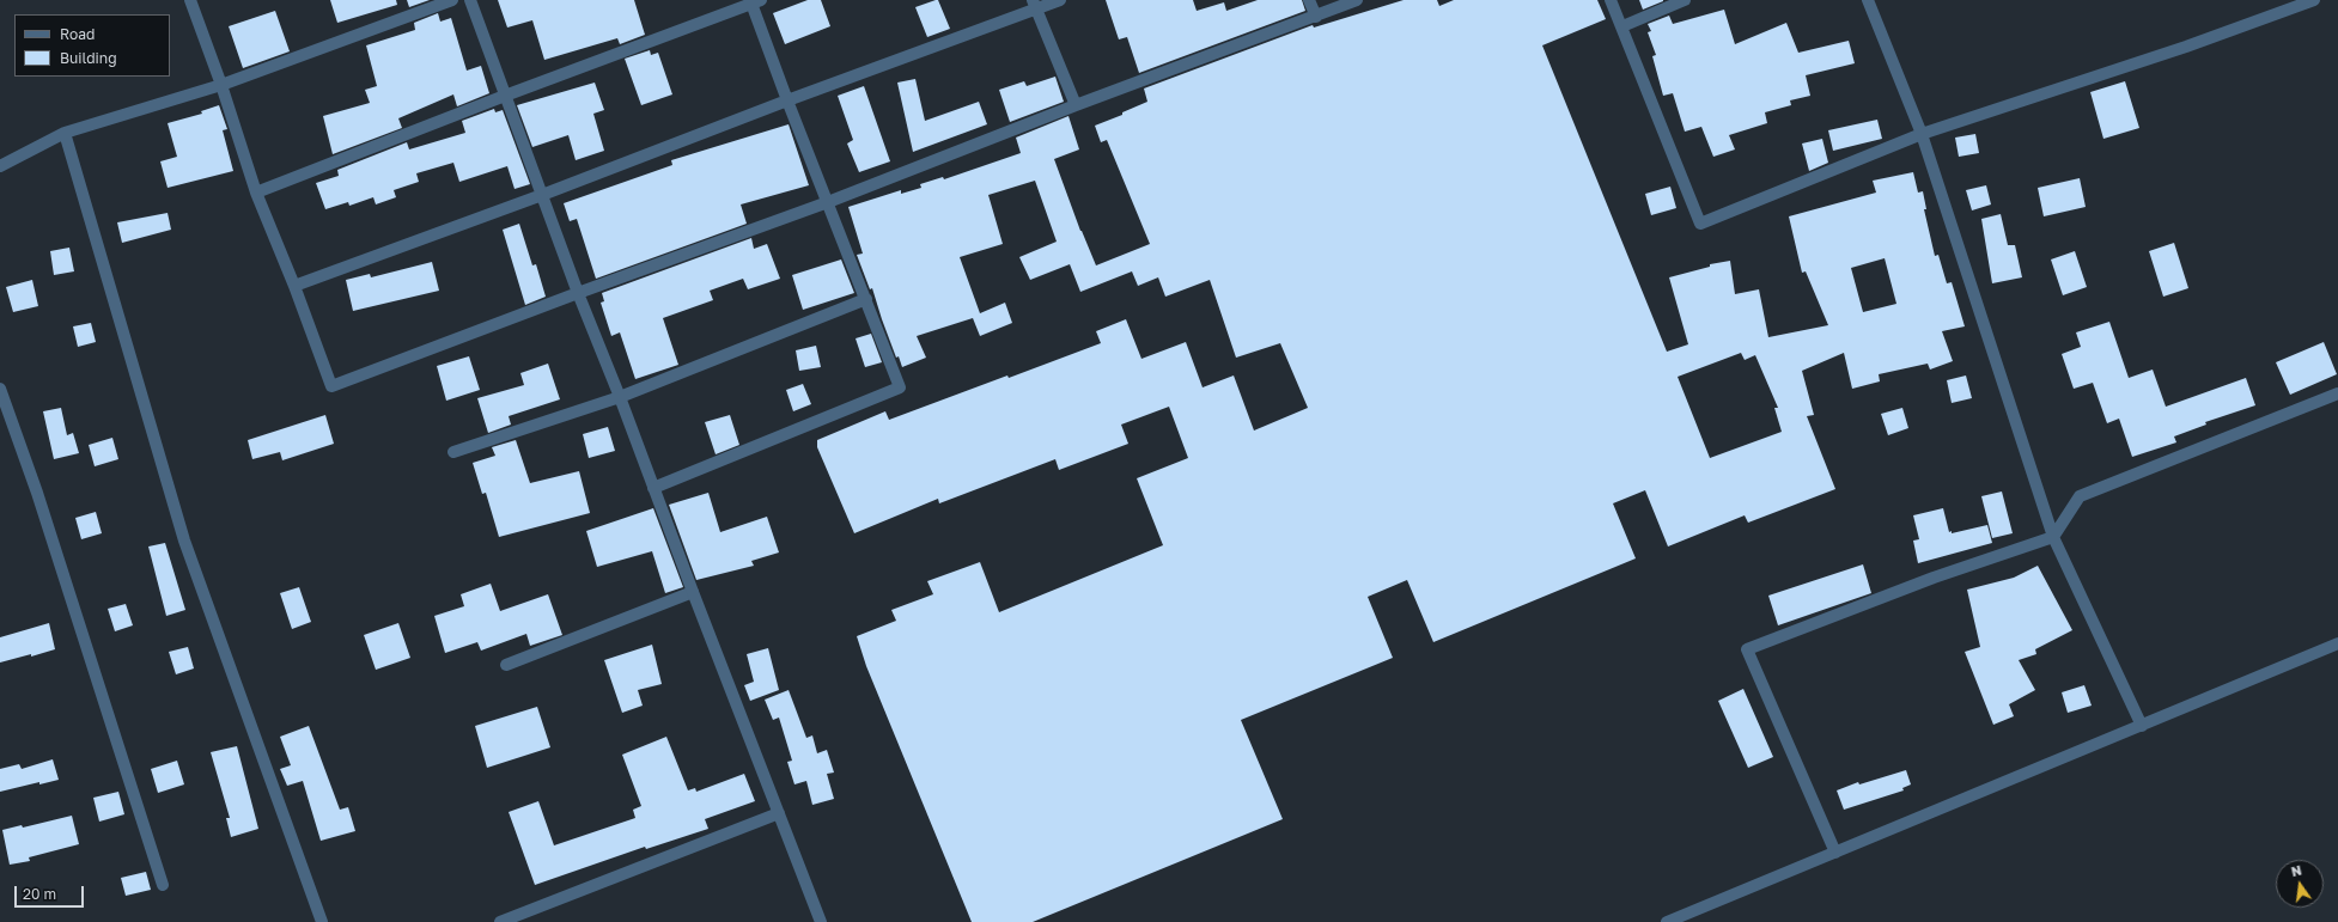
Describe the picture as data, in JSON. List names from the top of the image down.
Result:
{
  "legend": ["Road", "Building"],
  "scale_bar": "20 m",
  "north": "top"
}
